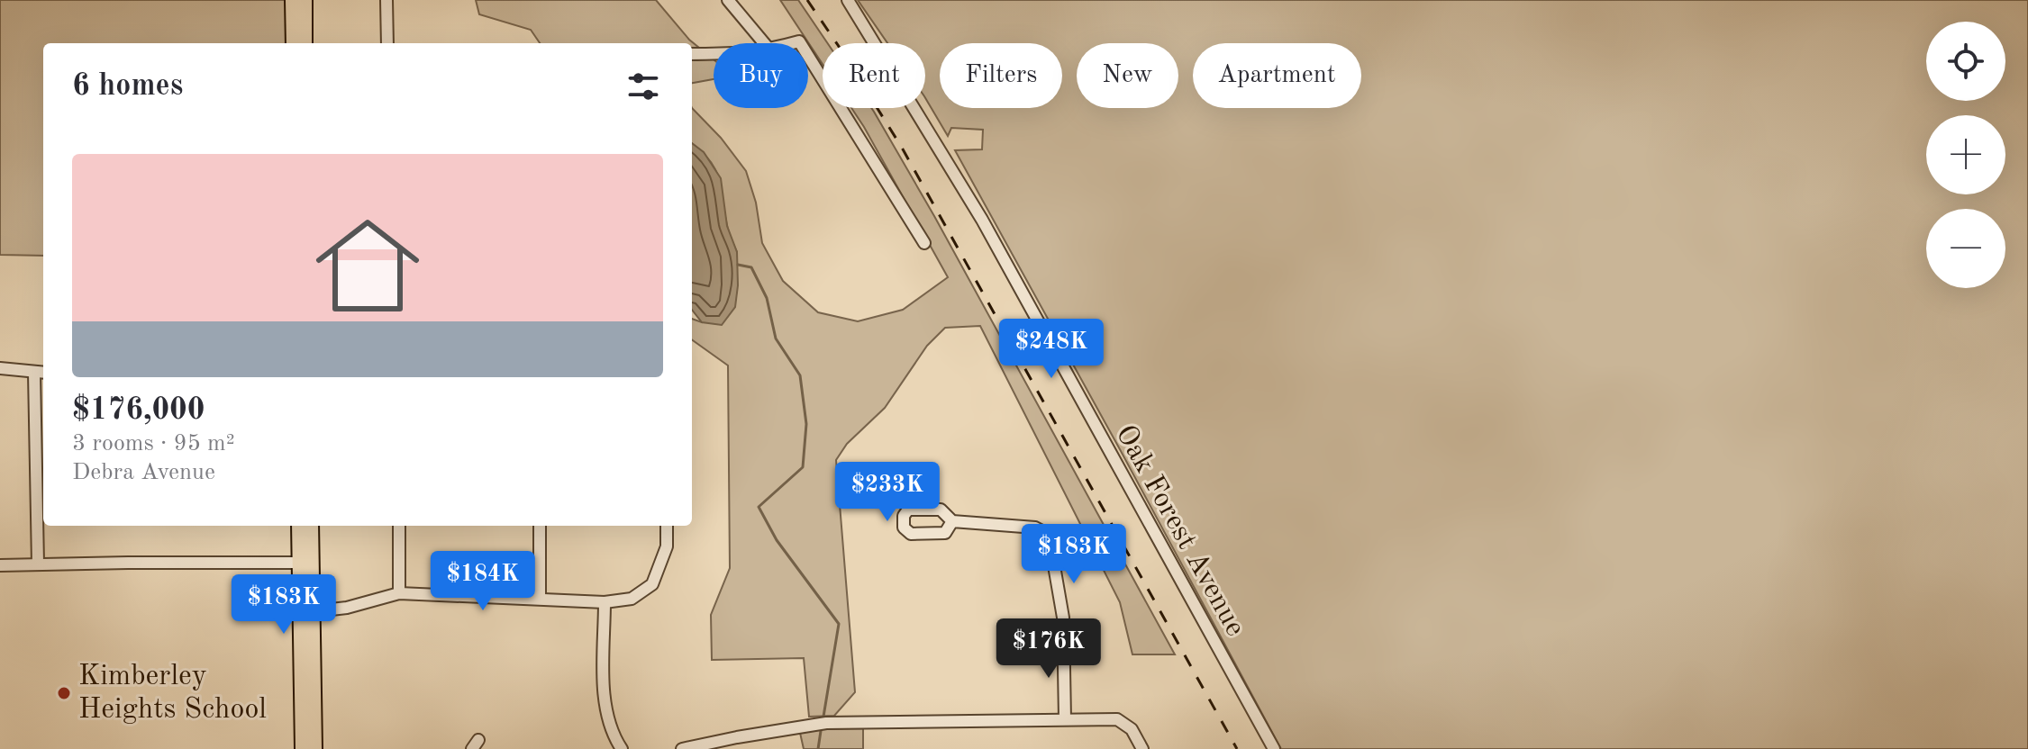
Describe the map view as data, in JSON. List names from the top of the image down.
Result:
{
  "streets": {
    "street": ["Oak Forest Avenue"]
  },
  "places": ["Kimberley Heights School"],
  "page": {
    "map_buttons": ["+", "−"],
    "chip": [
      "Buy",
      "Rent",
      "Filters",
      "New",
      "Apartment"
    ],
    "heading": "6 homes",
    "list": [
      {
        "name": "$176,000",
        "note": "3 rooms · 95 m² · Debra Avenue"
      }
    ],
    "price": [
      "$248K",
      "$233K",
      "$183K",
      "$184K",
      "$183K",
      "$176K"
    ]
  }
}
